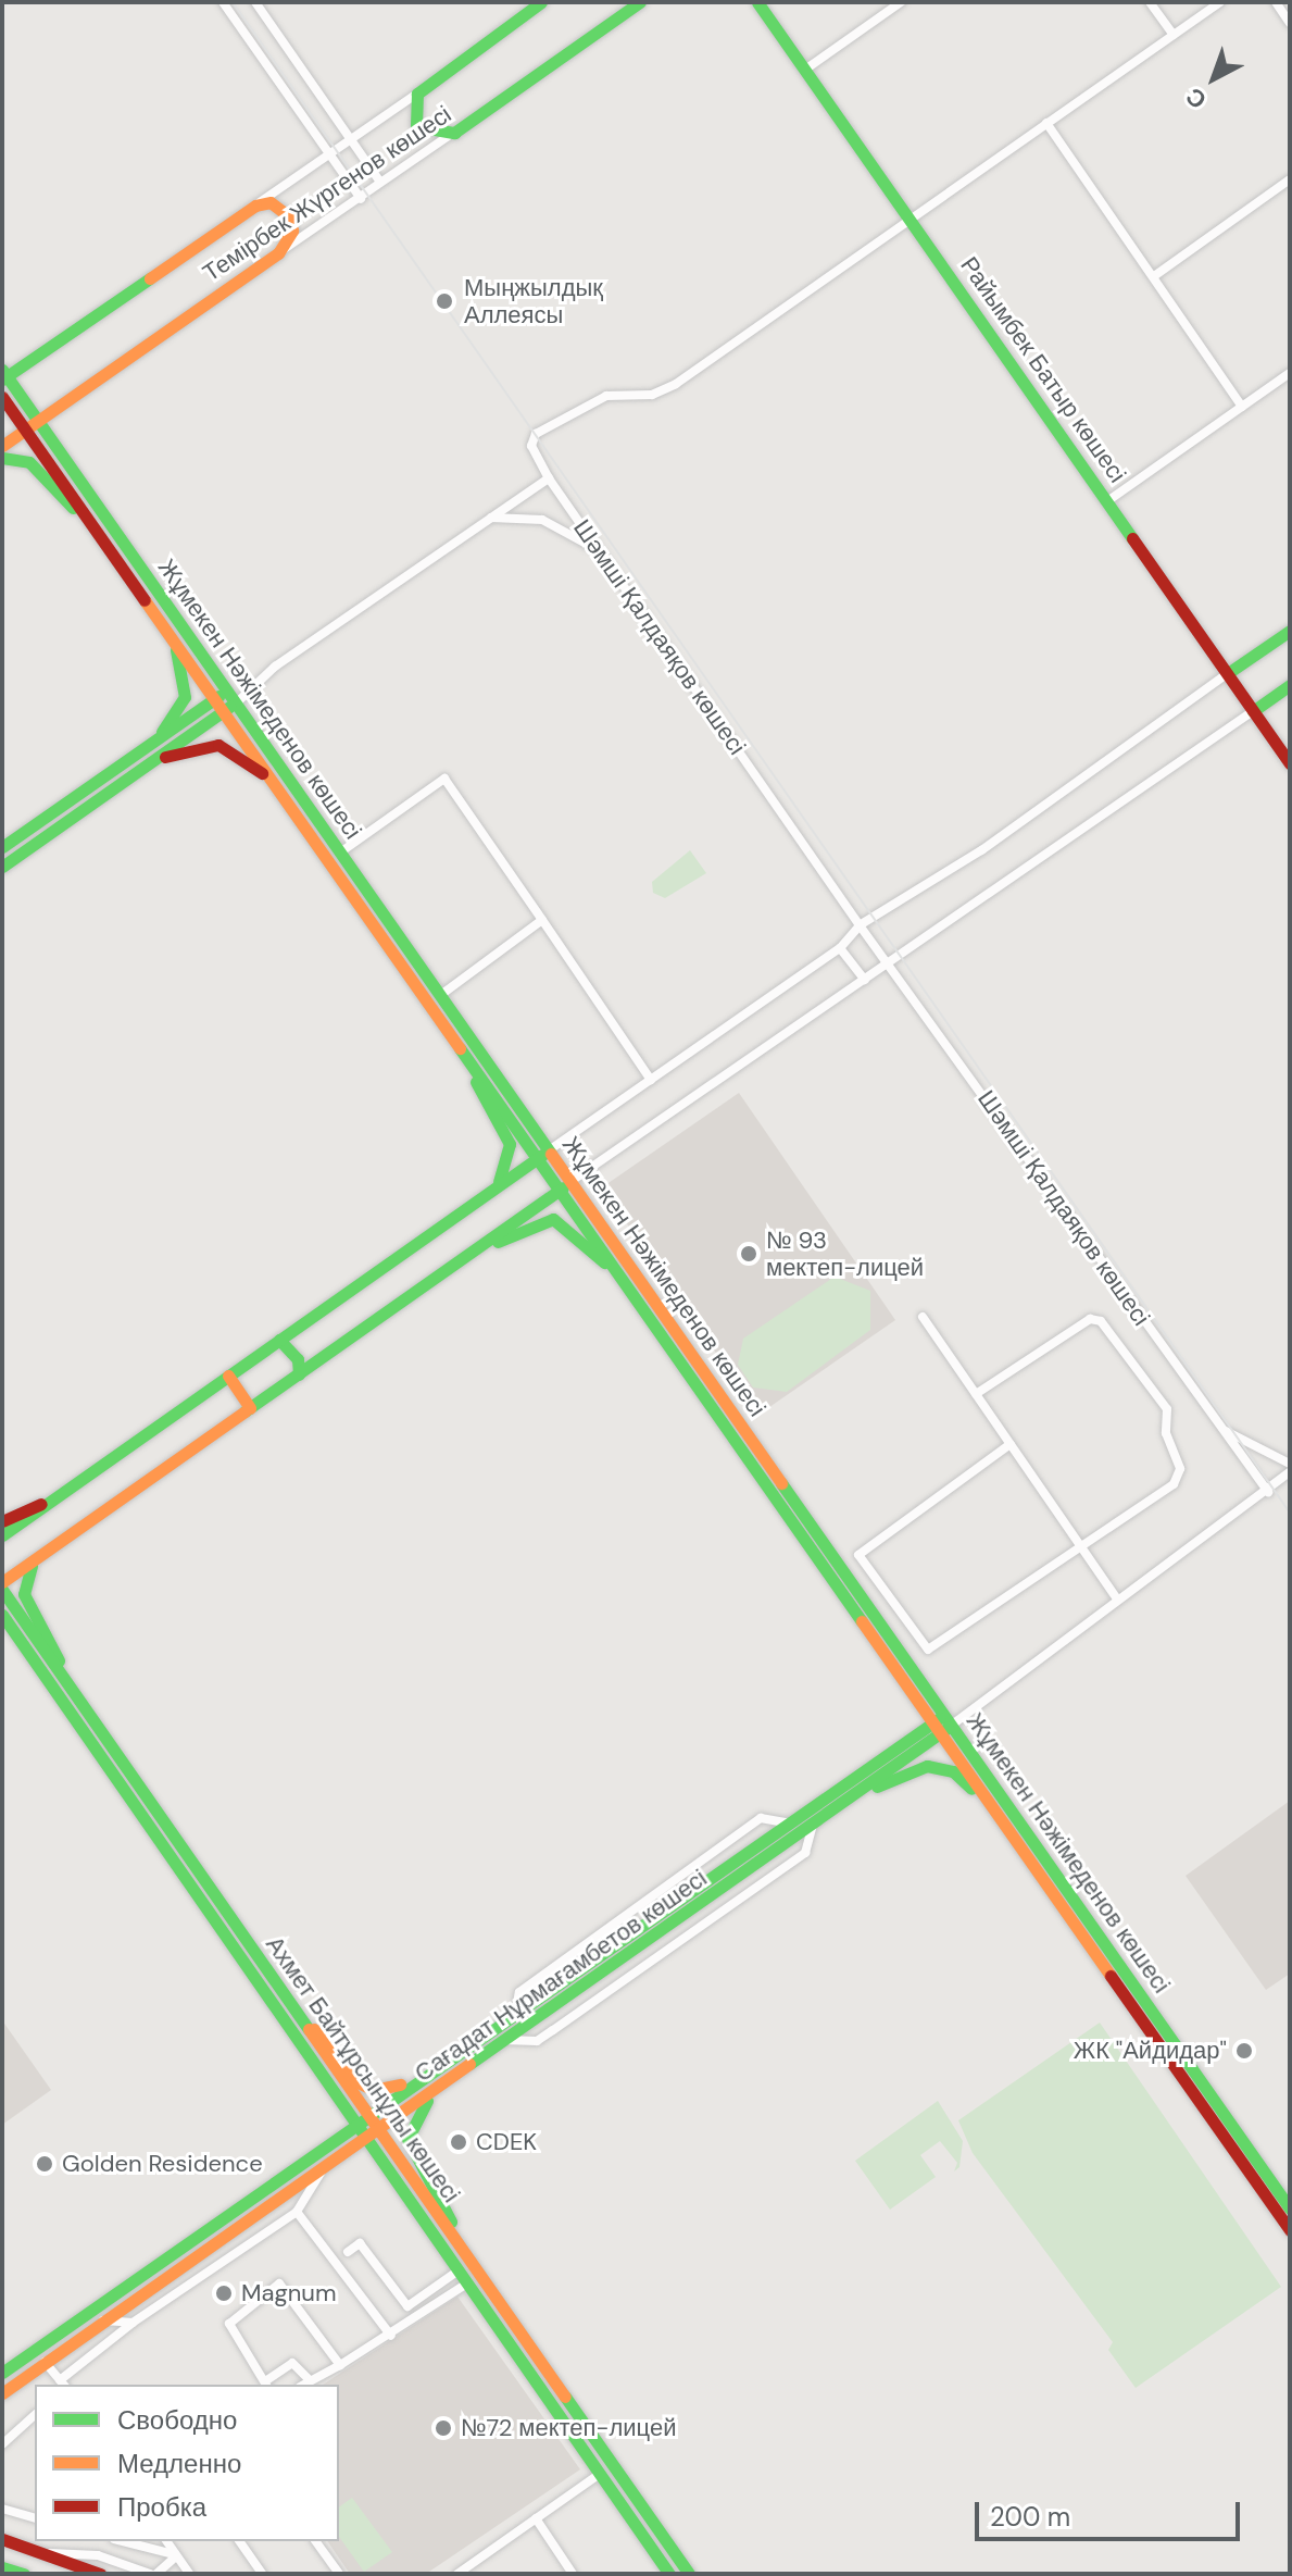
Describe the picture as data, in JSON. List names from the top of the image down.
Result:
{
  "streets": {
    "street": [
      "Темірбек Жүргенов көшесі",
      "Райымбек Батыр көшесі",
      "Шәмші Қалдаяқов көшесі",
      "Жұмекен Нәжімеденов көшесі",
      "Сағадат Нұрмағамбетов көшесі",
      "Ахмет Байтұрсынұлы көшесі"
    ]
  },
  "crossings": [
    ["Темірбек Жүргенов көшесі", "Жұмекен Нәжімеденов көшесі"],
    ["Райымбек Батыр көшесі", "Шәмші Қалдаяқов көшесі"],
    ["Шәмші Қалдаяқов көшесі", "Сағадат Нұрмағамбетов көшесі"],
    ["Жұмекен Нәжімеденов көшесі", "Сағадат Нұрмағамбетов көшесі"],
    ["Сағадат Нұрмағамбетов көшесі", "Ахмет Байтұрсынұлы көшесі"]
  ],
  "places": [
    "Мыңжылдық Аллеясы",
    "№ 93 мектеп-лицей",
    "ЖК \"Айдидар\"",
    "CDEK",
    "Golden Residence",
    "Magnum",
    "№72 мектеп-лицей"
  ],
  "legend": ["Свободно", "Медленно", "Пробка"],
  "scale_bar": "200 m",
  "north": "bottom left"
}
